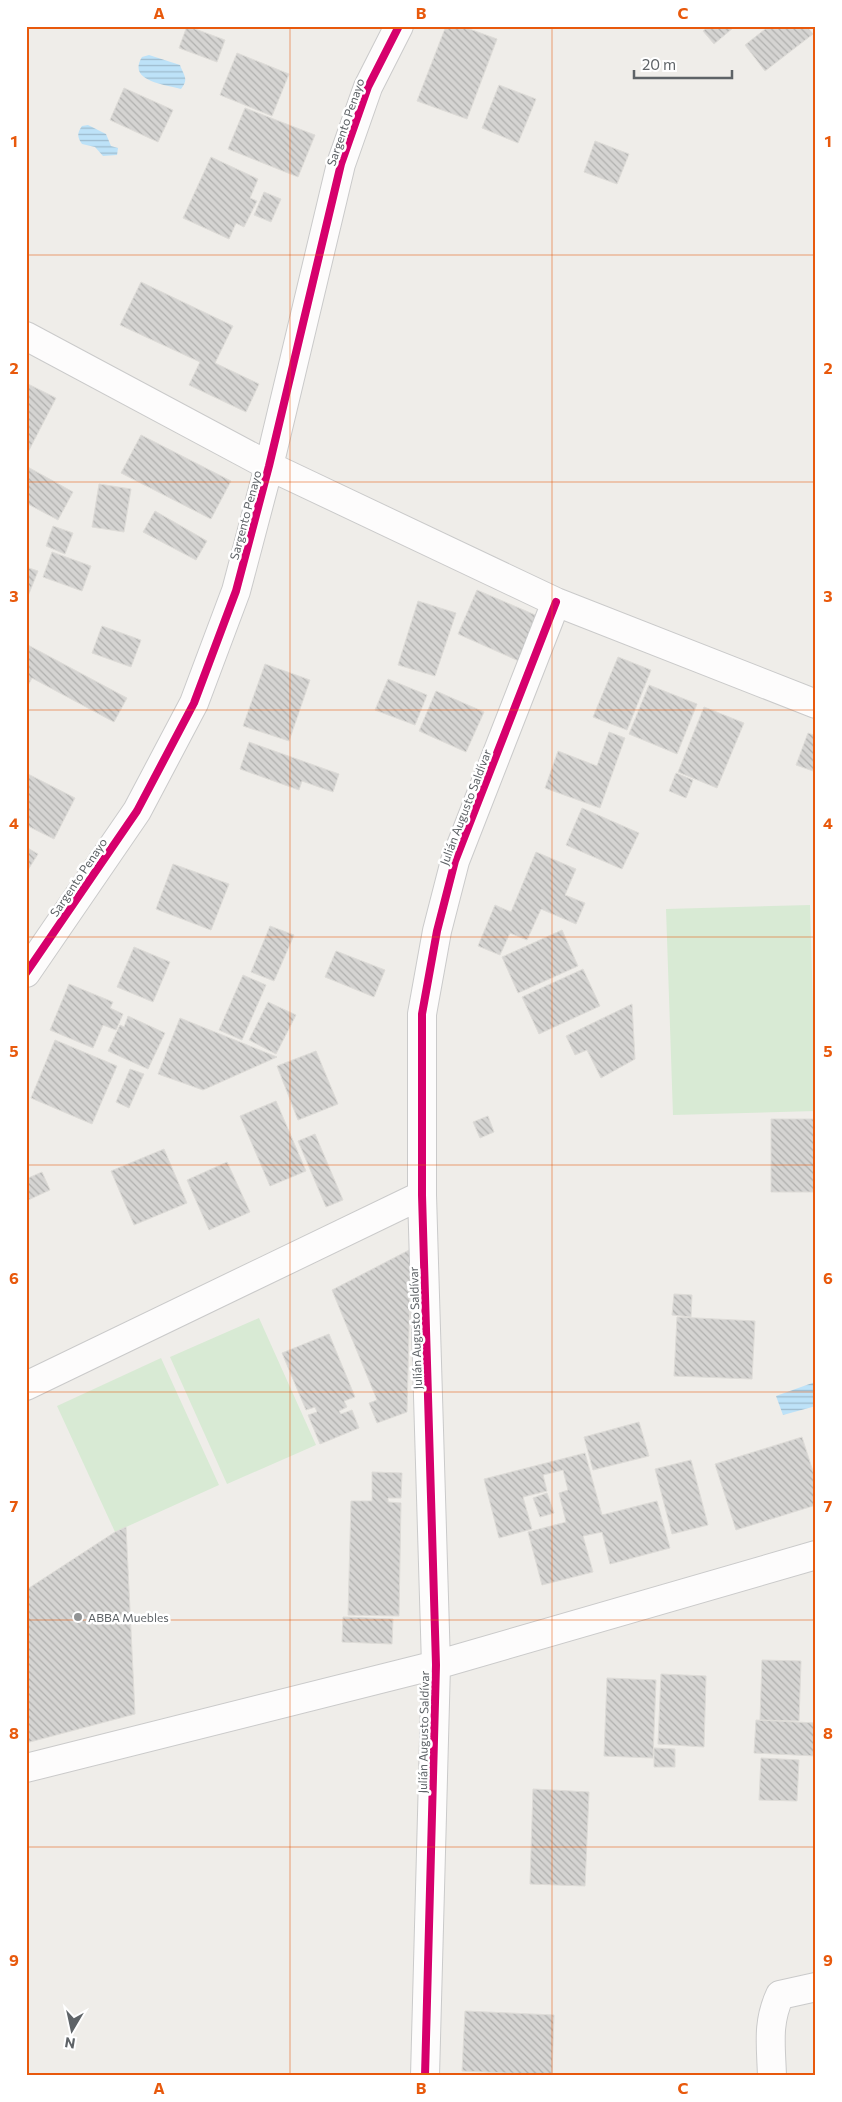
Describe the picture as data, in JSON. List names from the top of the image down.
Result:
{
  "streets": {
    "street": ["Sargento Penayo", "Julián Augusto Saldívar"]
  },
  "places": ["ABBA Muebles"],
  "scale_bar": "20 m",
  "north": "bottom",
  "grid": {
    "columns": ["A", "B", "C"],
    "rows": [
      "1",
      "2",
      "3",
      "4",
      "5",
      "6",
      "7",
      "8",
      "9"
    ]
  }
}
